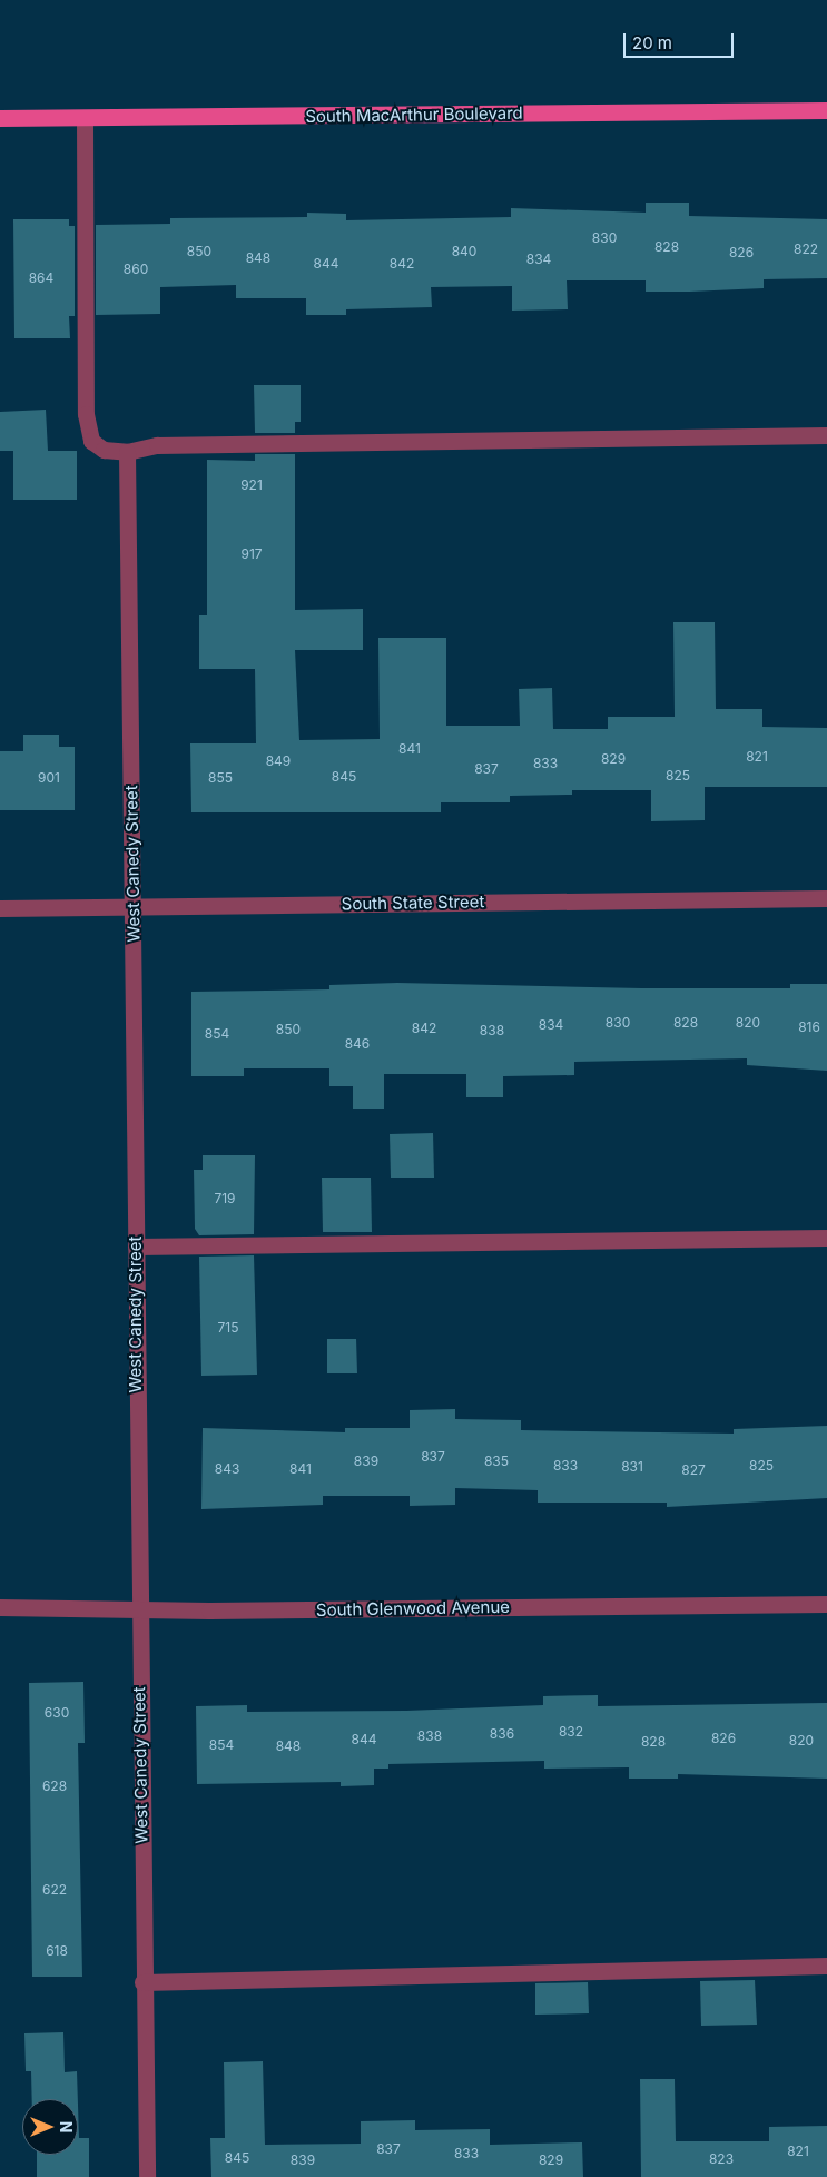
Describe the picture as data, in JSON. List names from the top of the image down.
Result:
{
  "streets": {
    "main road": ["South MacArthur Boulevard"],
    "street": ["West Canedy Street", "South State Street", "South Glenwood Avenue"]
  },
  "crossings": [
    ["West Canedy Street", "South State Street"],
    ["West Canedy Street", "South Glenwood Avenue"]
  ],
  "house_numbers": [
    "830",
    "828",
    "822",
    "850",
    "840",
    "826",
    "848",
    "834",
    "844",
    "842",
    "860",
    "864",
    "921",
    "917",
    "841",
    "821",
    "829",
    "849",
    "833",
    "837",
    "825",
    "845",
    "901",
    "855",
    "830",
    "828",
    "820",
    "834",
    "816",
    "842",
    "850",
    "838",
    "854",
    "846",
    "719",
    "715",
    "837",
    "839",
    "835",
    "833",
    "825",
    "831",
    "843",
    "841",
    "827",
    "630",
    "832",
    "836",
    "838",
    "826",
    "844",
    "820",
    "828",
    "854",
    "848",
    "628",
    "622",
    "618",
    "837",
    "821",
    "833",
    "845",
    "823",
    "839",
    "829"
  ],
  "scale_bar": "20 m",
  "north": "right"
}
